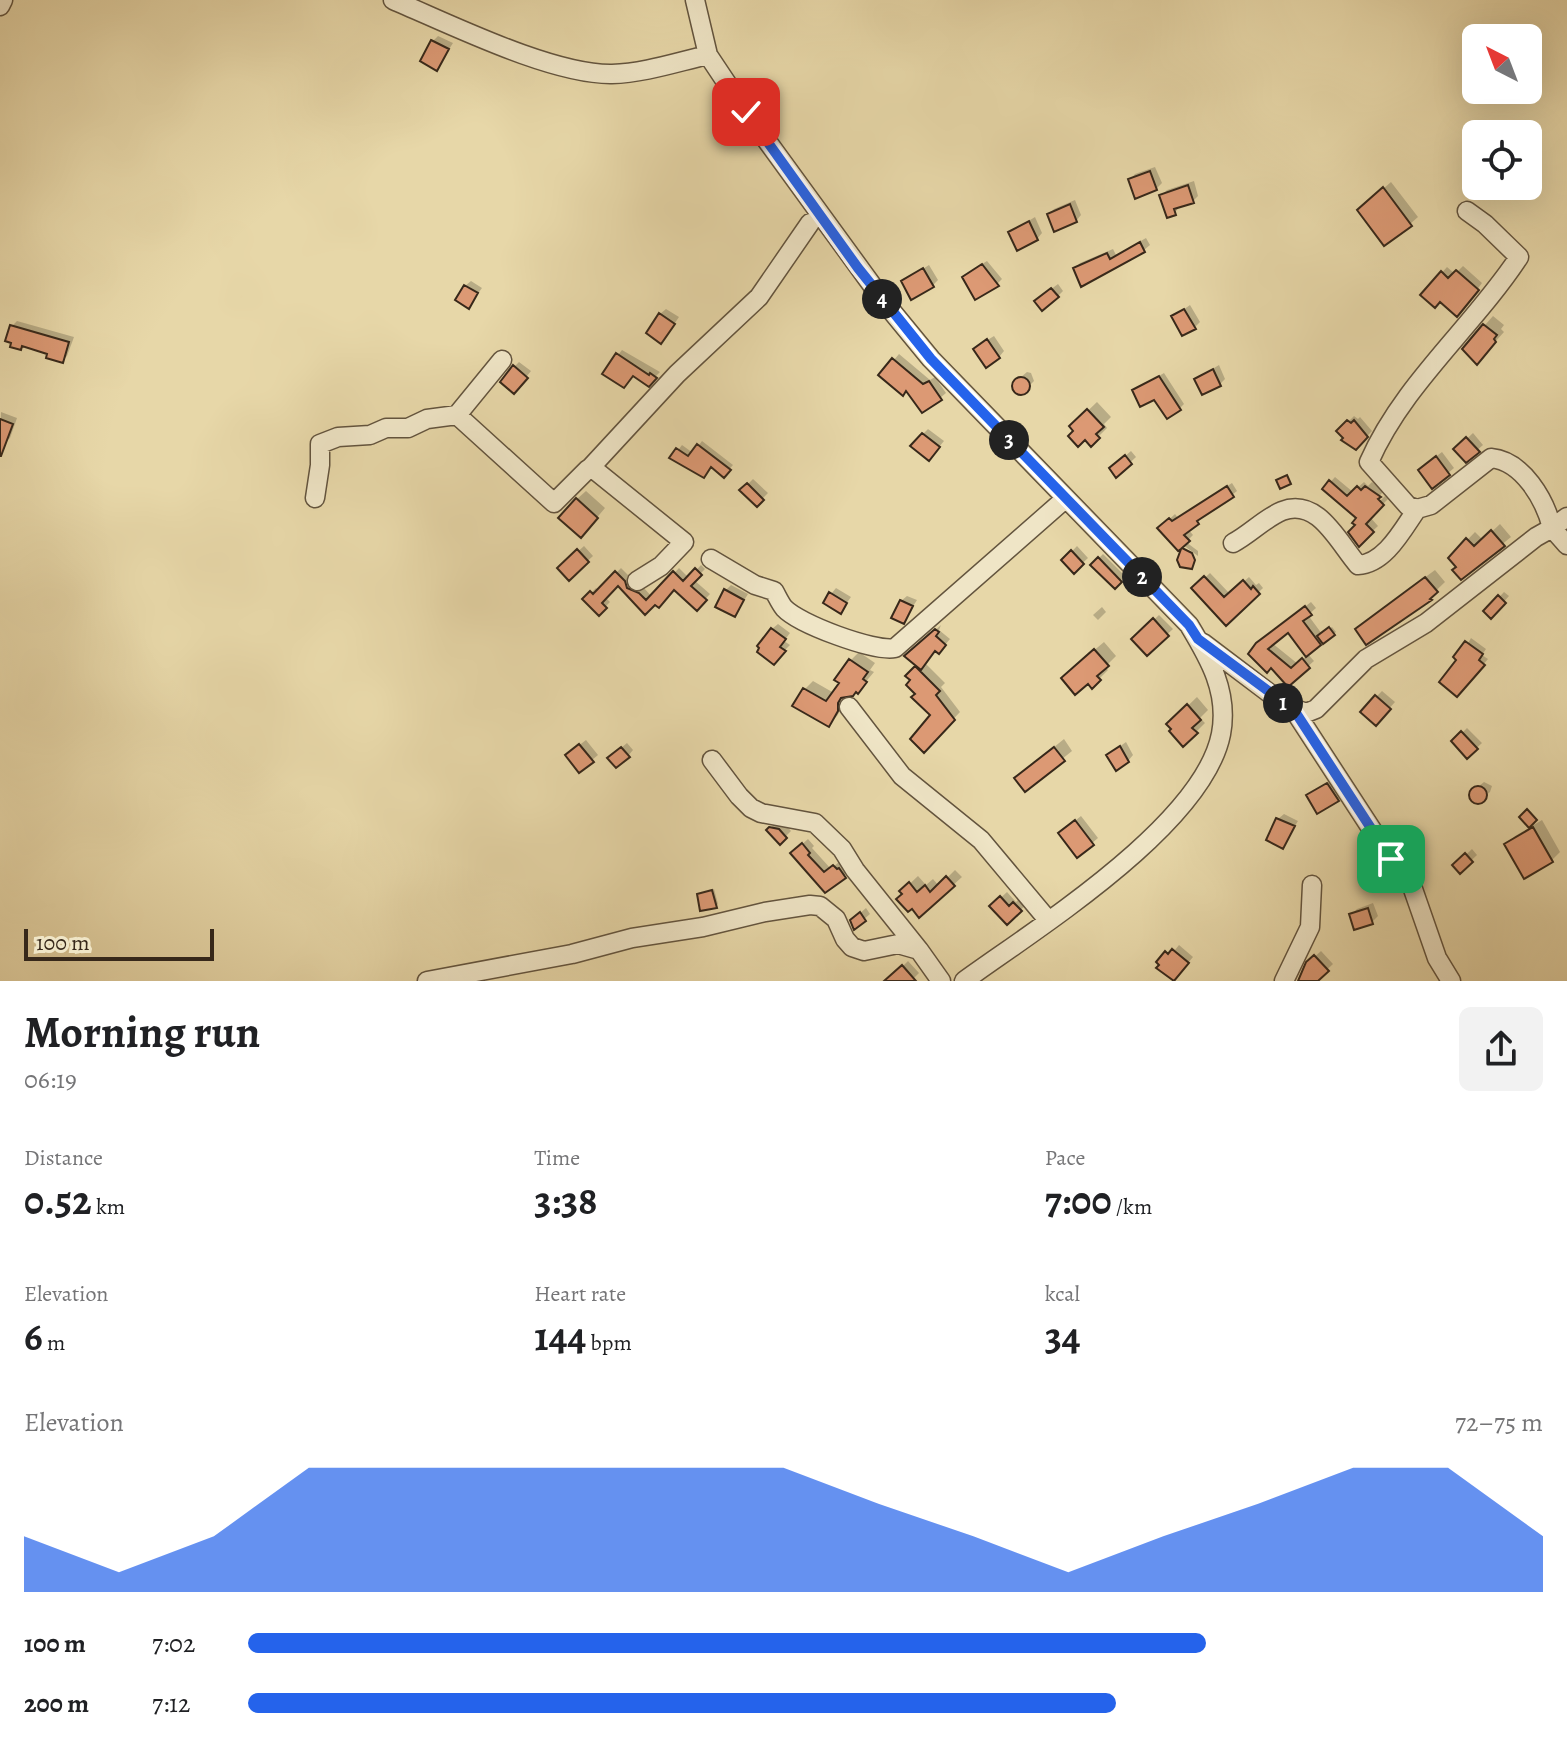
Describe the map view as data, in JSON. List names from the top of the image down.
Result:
{
  "scale_bar": "100 m",
  "north": "top left",
  "page": {
    "pins": [
      "4",
      "3",
      "2",
      "1"
    ],
    "scale": "100 m",
    "heading": ["Morning run", "06:19"],
    "stats": [
      ["Distance", "0.52 km"],
      ["Time", "3:38"],
      ["Pace", "7:00 /km"],
      ["Elevation", "6 m"],
      ["Heart rate", "144 bpm"],
      ["kcal", "34"]
    ],
    "chart": ["Elevation", "72–75 m"],
    "list": [
      {
        "name": "100 m",
        "note": "7:02"
      },
      {
        "name": "200 m",
        "note": "7:12"
      }
    ]
  }
}
